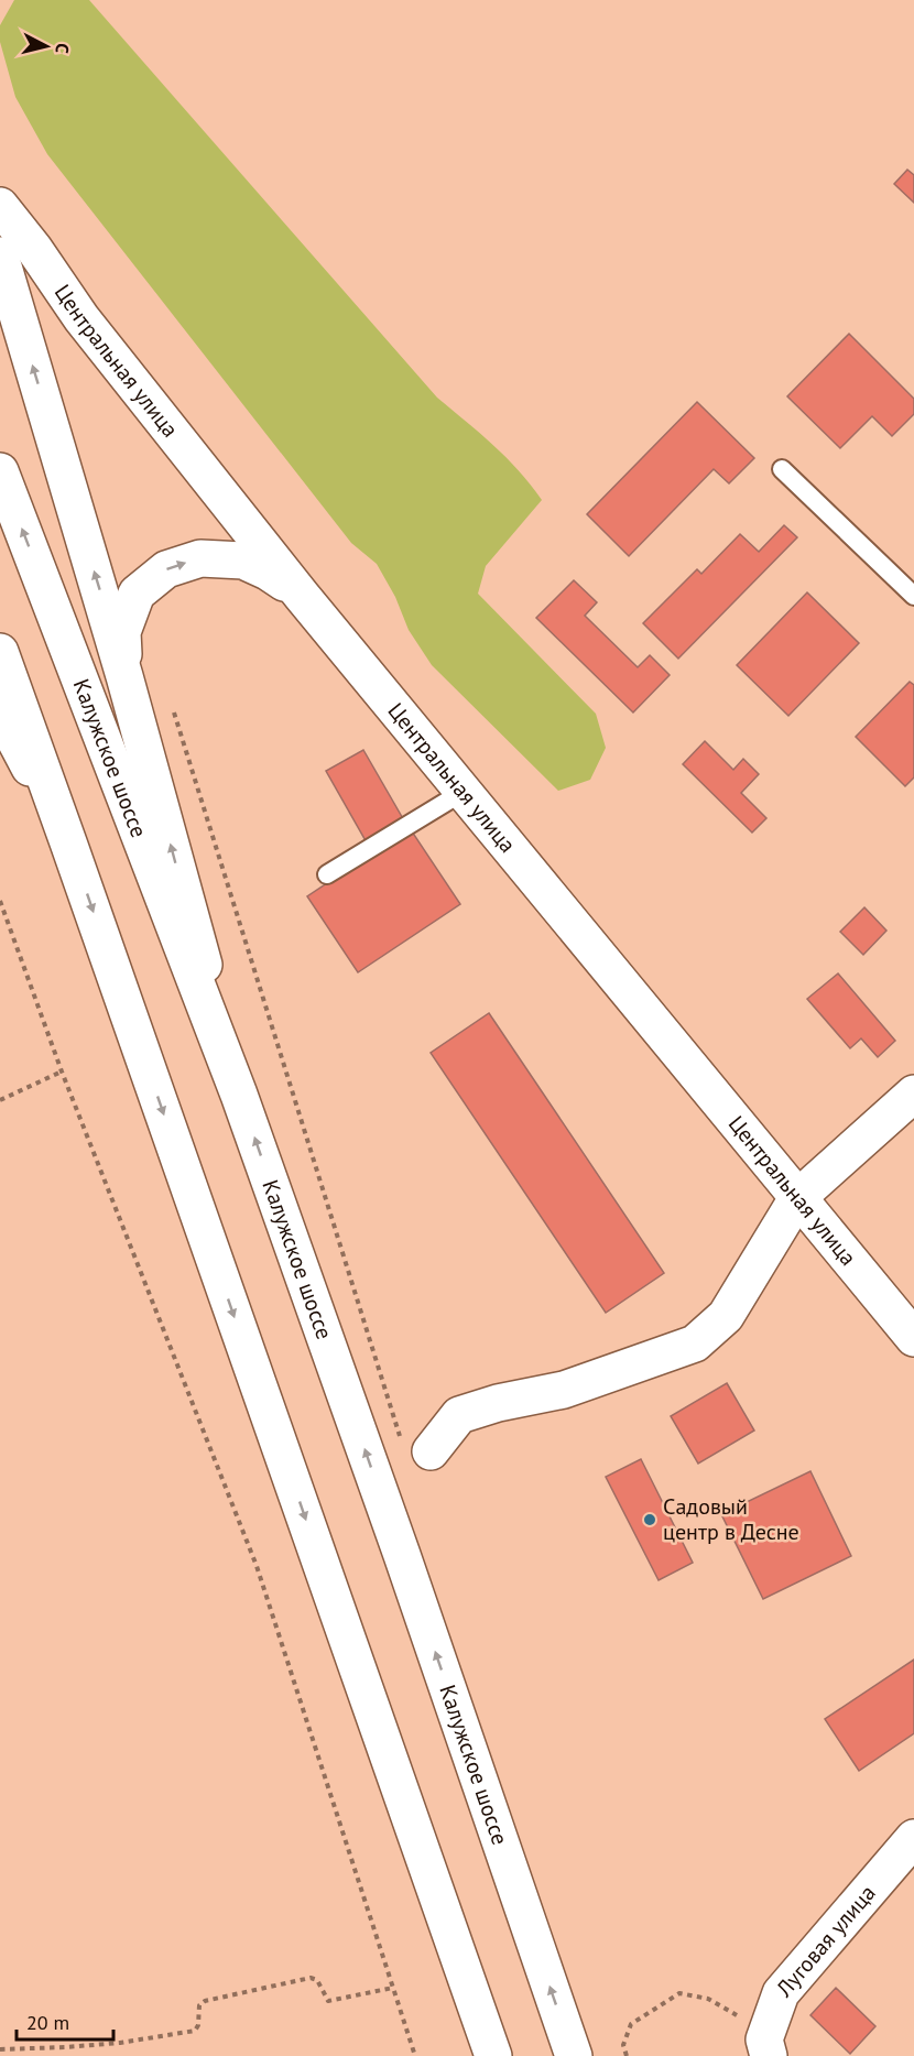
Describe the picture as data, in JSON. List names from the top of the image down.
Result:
{
  "streets": {
    "main road": ["Центральная улица", "Калужское шоссе", "Луговая улица"]
  },
  "places": ["Садовый центр в Десне"],
  "scale_bar": "20 m",
  "north": "right"
}
